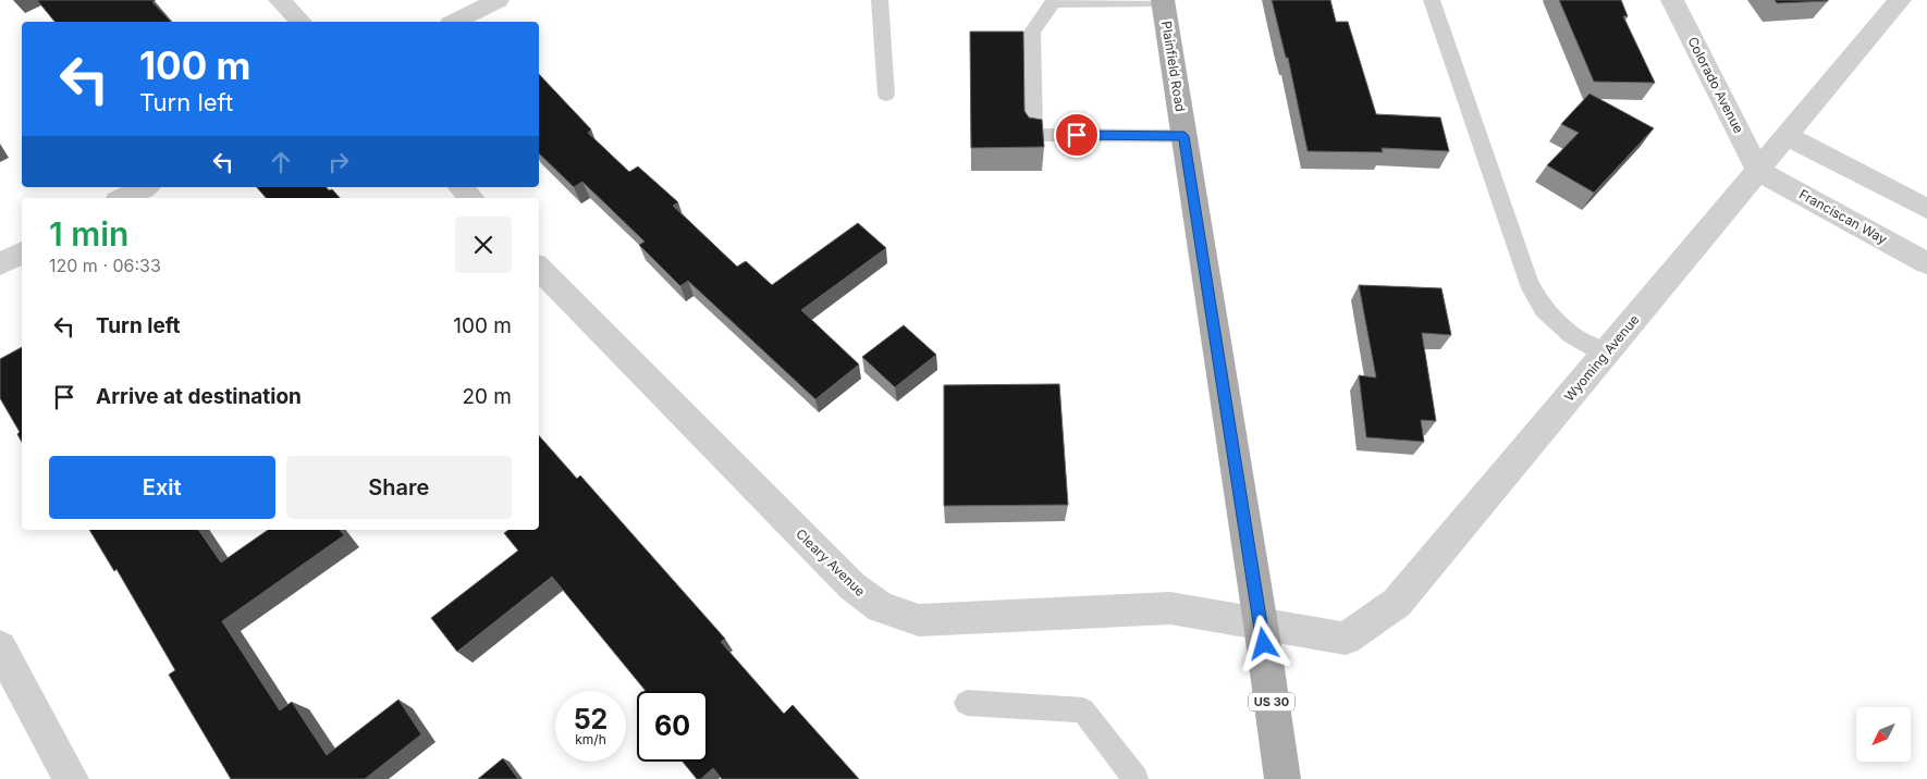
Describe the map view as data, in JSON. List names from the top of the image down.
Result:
{
  "streets": {
    "main road": ["Plainfield Road", "US 30"],
    "street": [
      "Colorado Avenue",
      "Franciscan Way",
      "Wyoming Avenue",
      "Cleary Avenue"
    ]
  },
  "crossings": [
    ["Plainfield Road", "Wyoming Avenue"],
    ["Plainfield Road", "Cleary Avenue"],
    ["Colorado Avenue", "Franciscan Way"],
    ["Colorado Avenue", "Wyoming Avenue"],
    ["Franciscan Way", "Wyoming Avenue"],
    ["Wyoming Avenue", "Cleary Avenue"]
  ],
  "north": "bottom left",
  "page": {
    "turn": ["100 m", "Turn left"],
    "heading": ["1 min", "120 m · 06:33"],
    "list": [
      {
        "name": "Turn left",
        "value": "100 m"
      },
      {
        "name": "Arrive at destination",
        "value": "20 m"
      }
    ],
    "buttons": ["Exit", "Share"],
    "speed": "52 km/h",
    "limit": "60"
  }
}
